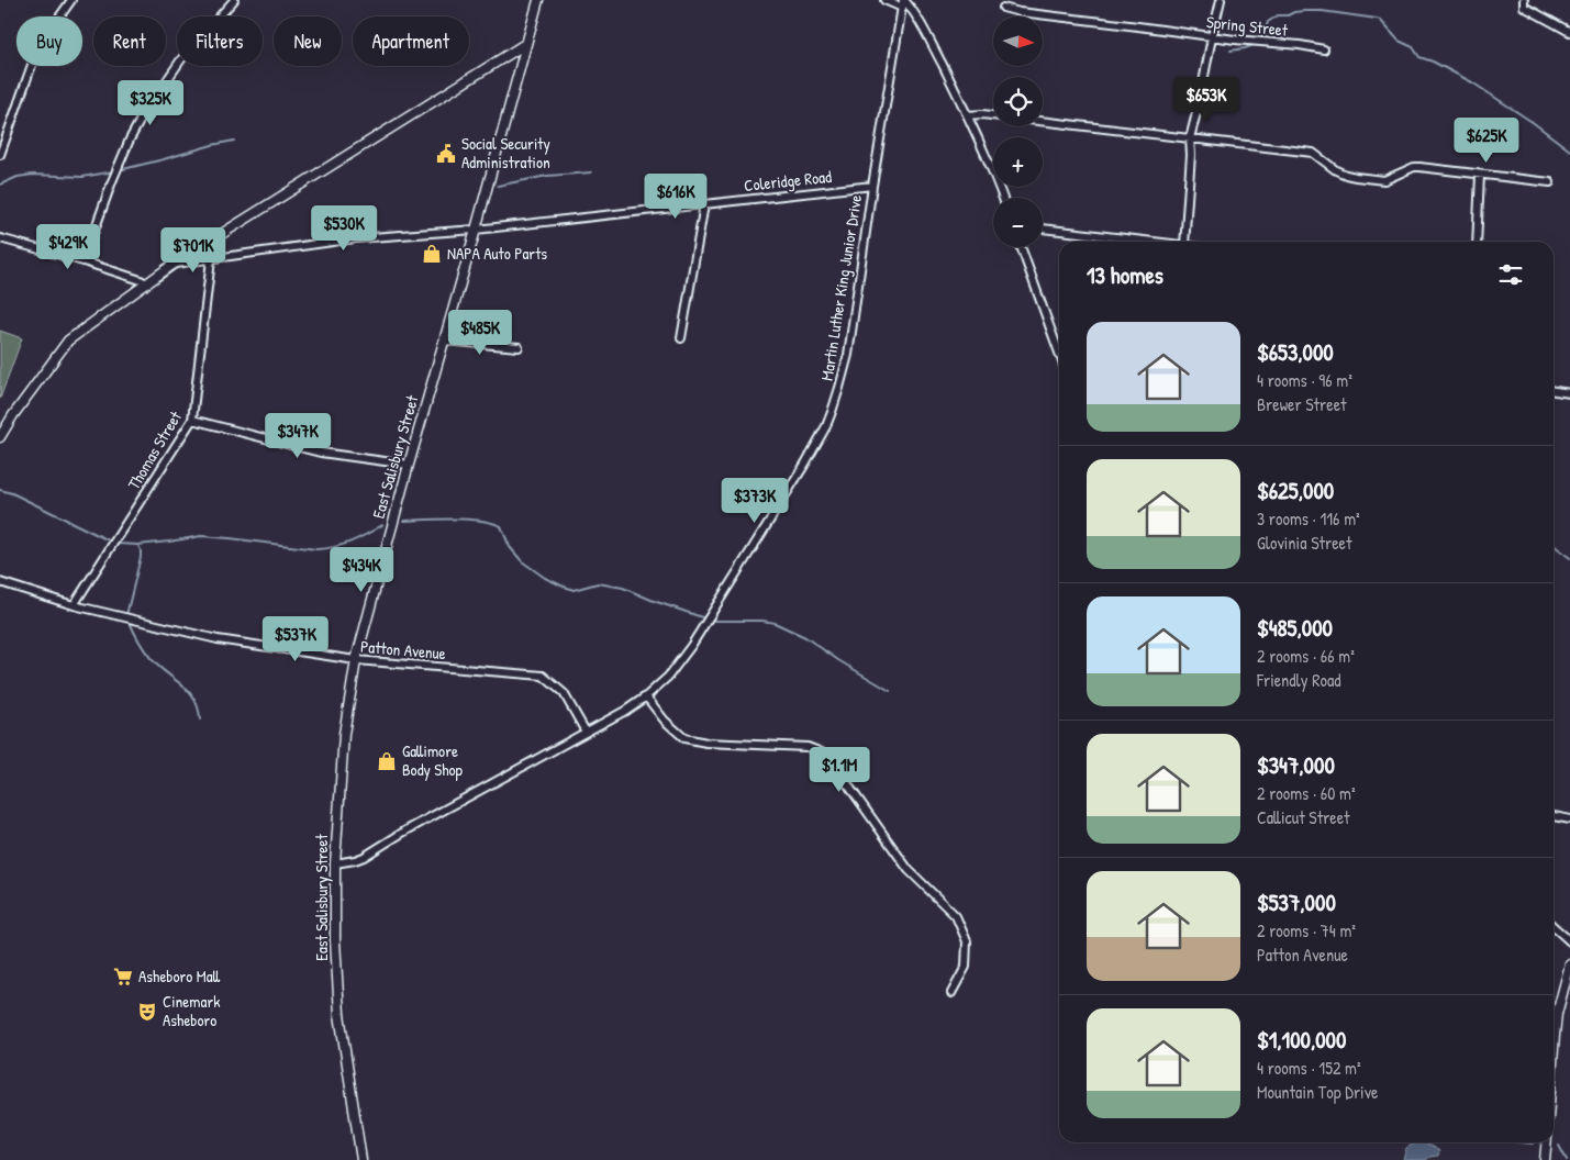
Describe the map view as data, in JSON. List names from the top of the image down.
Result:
{
  "streets": {
    "main road": ["East Salisbury Street"],
    "street": [
      "Spring Street",
      "Coleridge Road",
      "Martin Luther King Junior Drive",
      "Thomas Street",
      "Patton Avenue"
    ]
  },
  "crossings": [
    ["Coleridge Road", "Martin Luther King Junior Drive"],
    ["Coleridge Road", "Thomas Street"],
    ["Coleridge Road", "East Salisbury Street"],
    ["Martin Luther King Junior Drive", "East Salisbury Street"],
    ["Martin Luther King Junior Drive", "Patton Avenue"],
    ["Thomas Street", "Patton Avenue"],
    ["East Salisbury Street", "Patton Avenue"]
  ],
  "places": {
    "public building": ["Social Security Administration"],
    "shop": ["NAPA Auto Parts", "Gallimore Body Shop"],
    "supermarket": ["Asheboro Mall"],
    "theatre": ["Cinemark Asheboro"]
  },
  "north": "right",
  "page": {
    "map_buttons": ["+", "−"],
    "chip": [
      "Buy",
      "Rent",
      "Filters",
      "New",
      "Apartment"
    ],
    "price": [
      "$653K",
      "$325K",
      "$625K",
      "$616K",
      "$530K",
      "$429K",
      "$701K",
      "$485K",
      "$347K",
      "$373K",
      "$434K",
      "$537K",
      "$1.1M"
    ],
    "heading": "13 homes",
    "list": [
      {
        "name": "$653,000",
        "note": "4 rooms · 96 m² · Brewer Street"
      },
      {
        "name": "$625,000",
        "note": "3 rooms · 116 m² · Glovinia Street"
      },
      {
        "name": "$485,000",
        "note": "2 rooms · 66 m² · Friendly Road"
      },
      {
        "name": "$347,000",
        "note": "2 rooms · 60 m² · Callicut Street"
      },
      {
        "name": "$537,000",
        "note": "2 rooms · 74 m² · Patton Avenue"
      },
      {
        "name": "$1,100,000",
        "note": "4 rooms · 152 m² · Mountain Top Drive"
      }
    ]
  }
}
